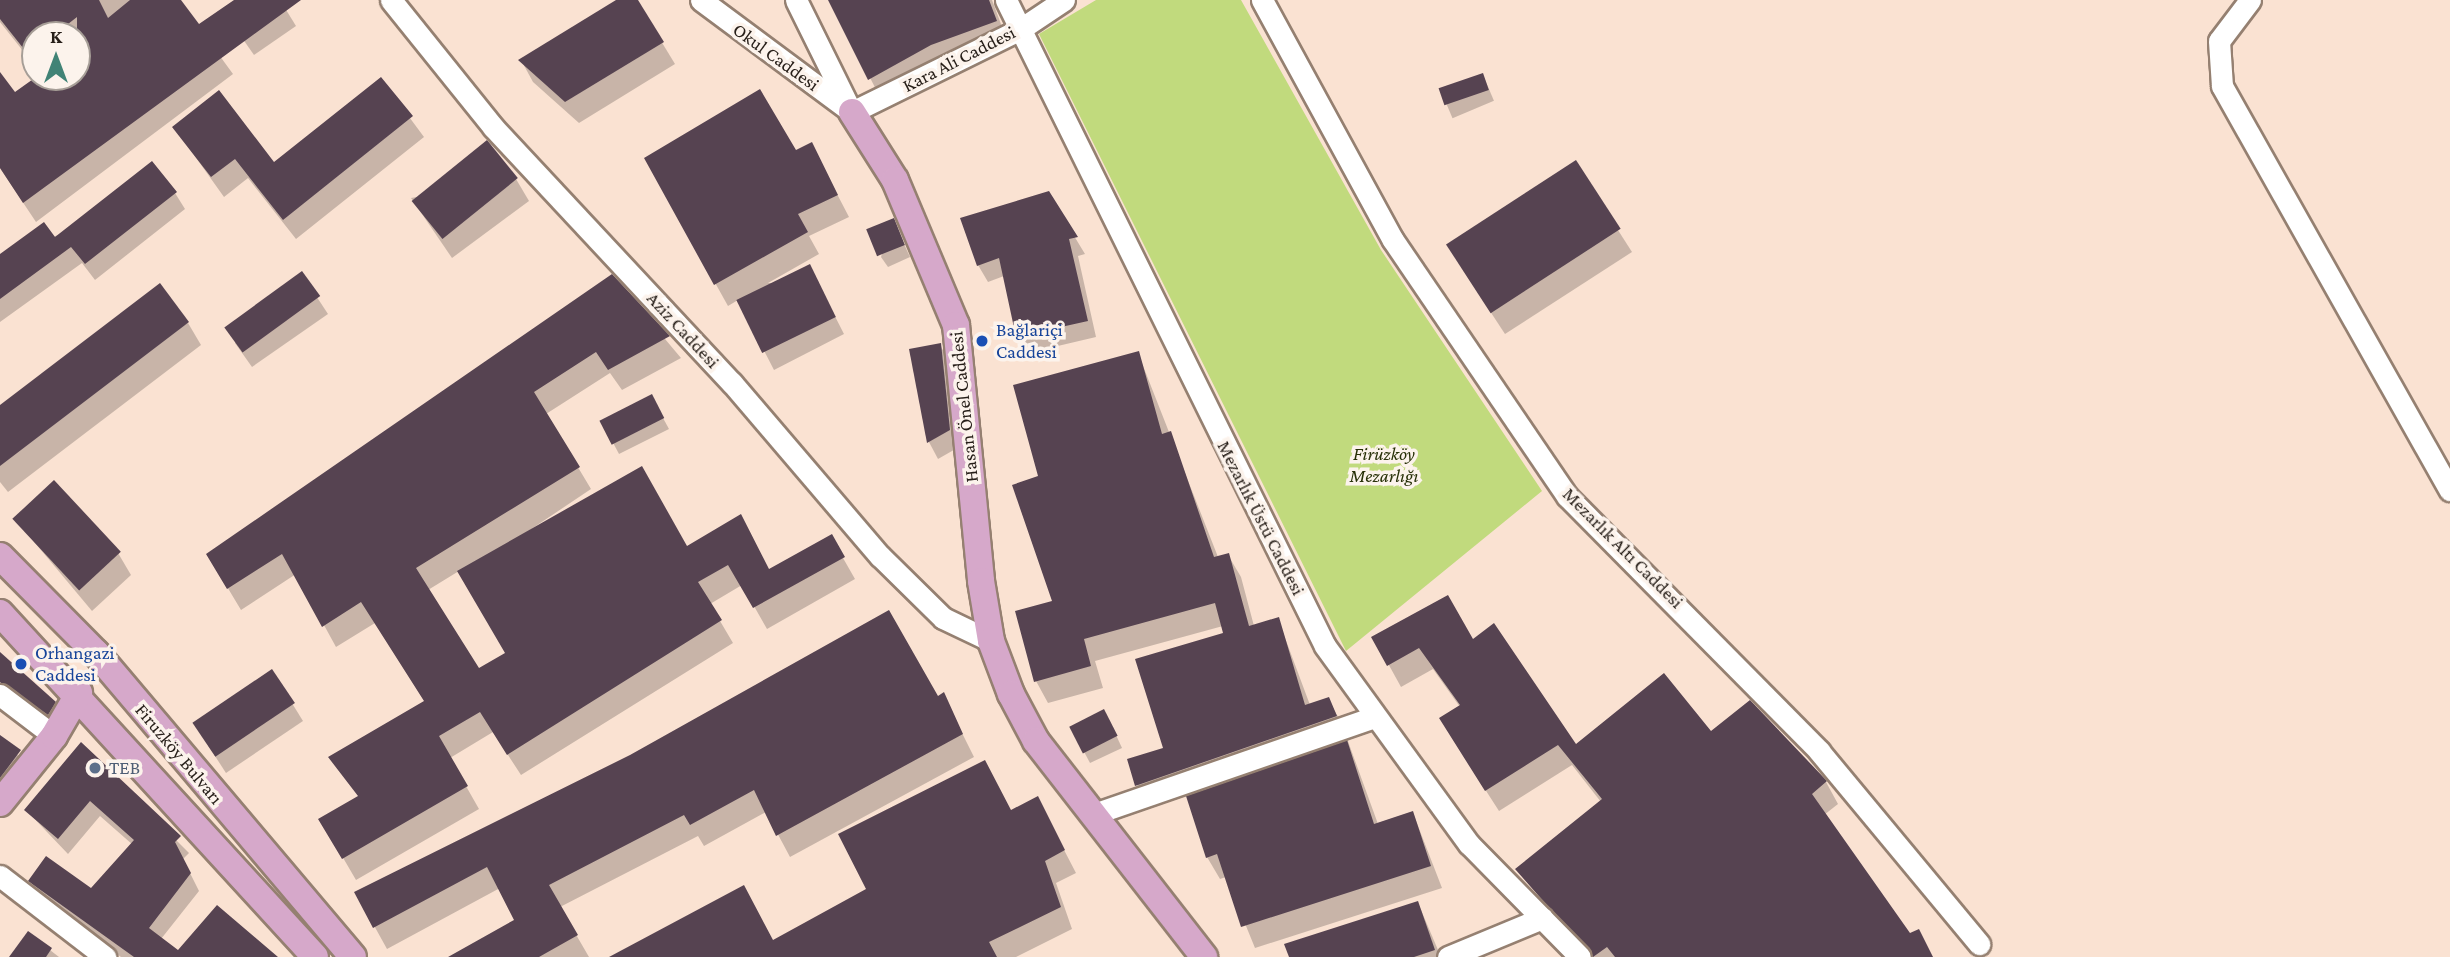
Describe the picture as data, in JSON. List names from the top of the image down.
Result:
{
  "streets": {
    "main road": ["Hasan Önel Caddesi", "Firuzköy Bulvarı"],
    "street": [
      "Okul Caddesi",
      "Kara Ali Caddesi",
      "Aziz Caddesi",
      "Mezarlık Üstü Caddesi",
      "Mezarlık Altı Caddesi"
    ]
  },
  "crossings": [
    ["Okul Caddesi", "Kara Ali Caddesi"],
    ["Okul Caddesi", "Hasan Önel Caddesi"],
    ["Kara Ali Caddesi", "Hasan Önel Caddesi"],
    ["Kara Ali Caddesi", "Mezarlık Üstü Caddesi"],
    ["Aziz Caddesi", "Hasan Önel Caddesi"]
  ],
  "parks": ["Firüzköy Mezarlığı"],
  "places": ["Bağlariçi Caddesi", "Orhangazi Caddesi", "TEB"],
  "north": "top"
}
